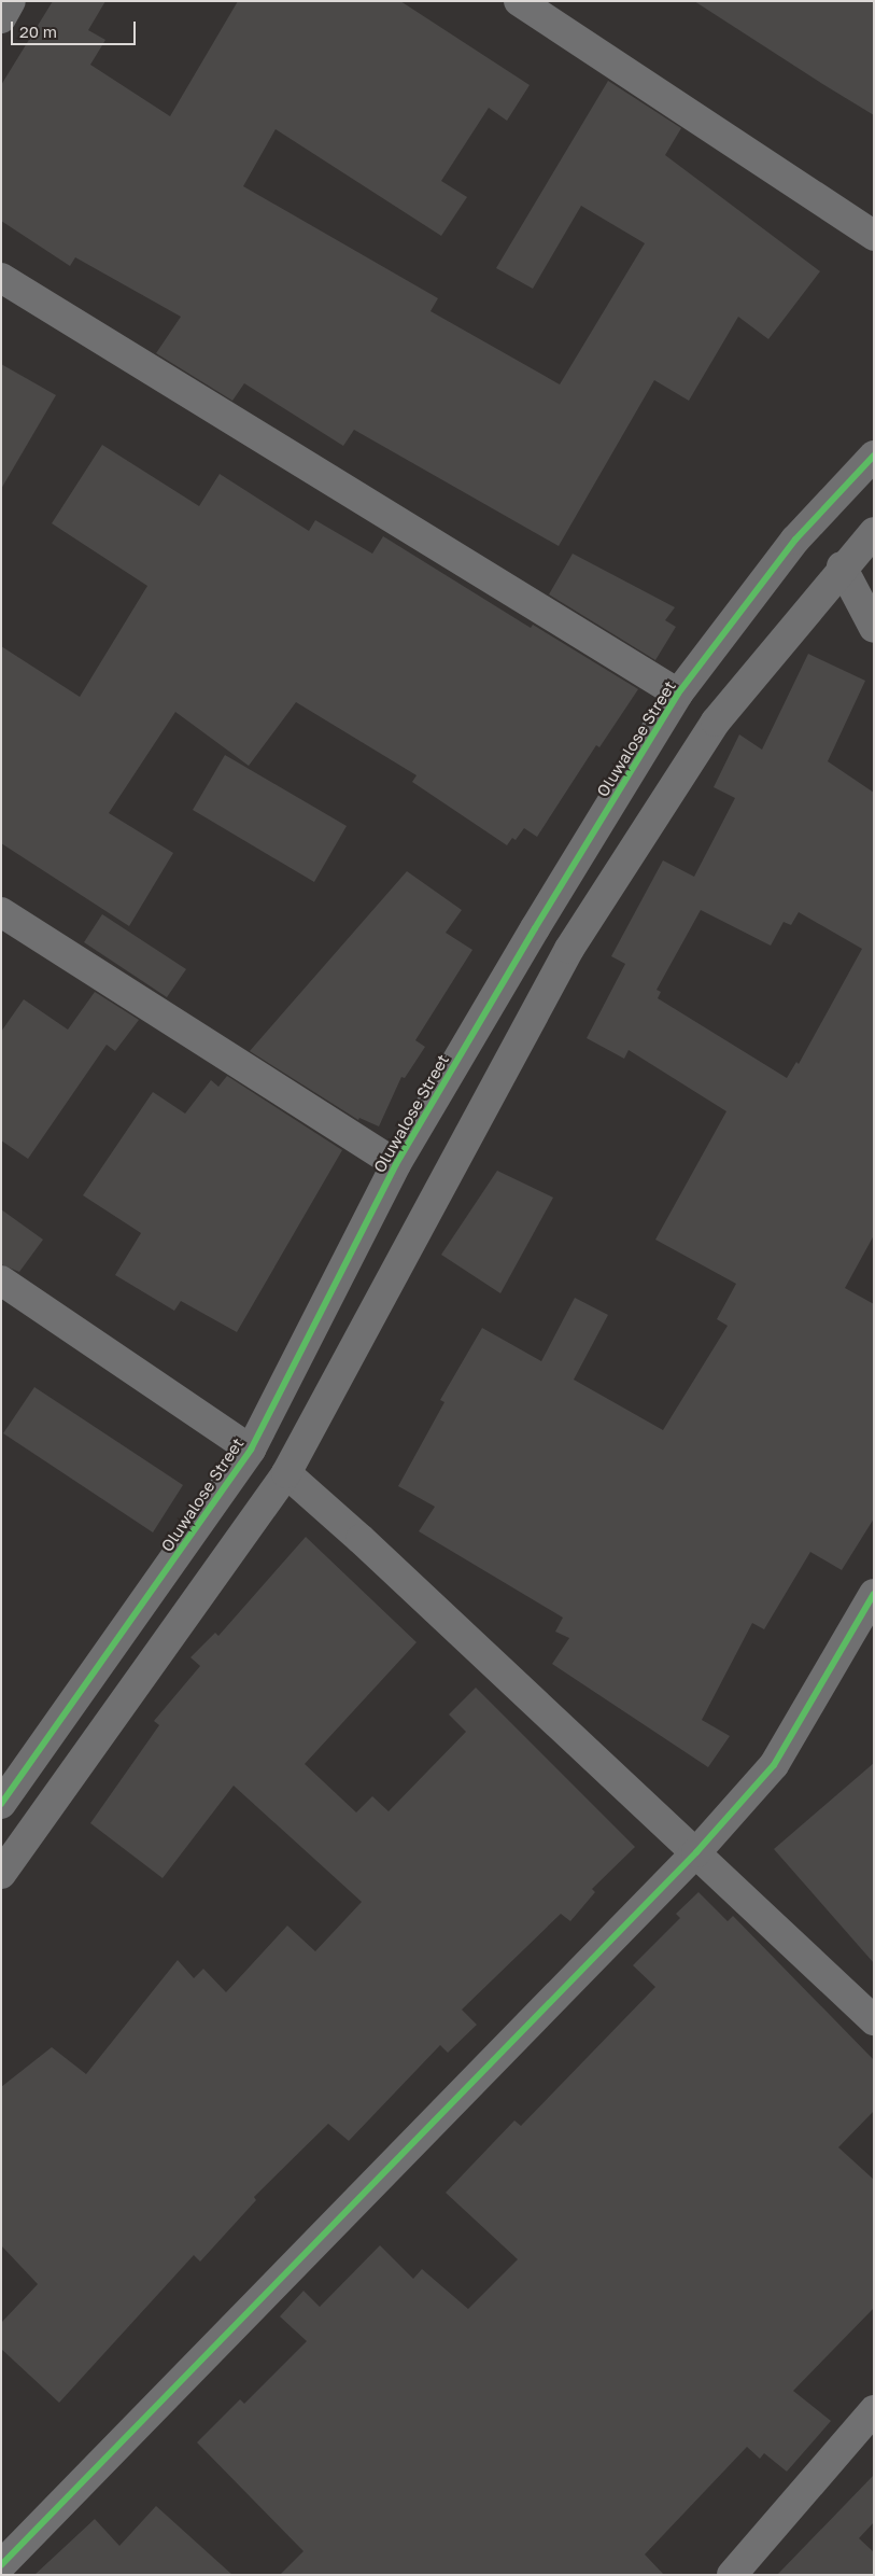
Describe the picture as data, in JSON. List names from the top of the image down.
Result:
{
  "streets": {
    "street": ["Oluwalose Street"]
  },
  "scale_bar": "20 m"
}
